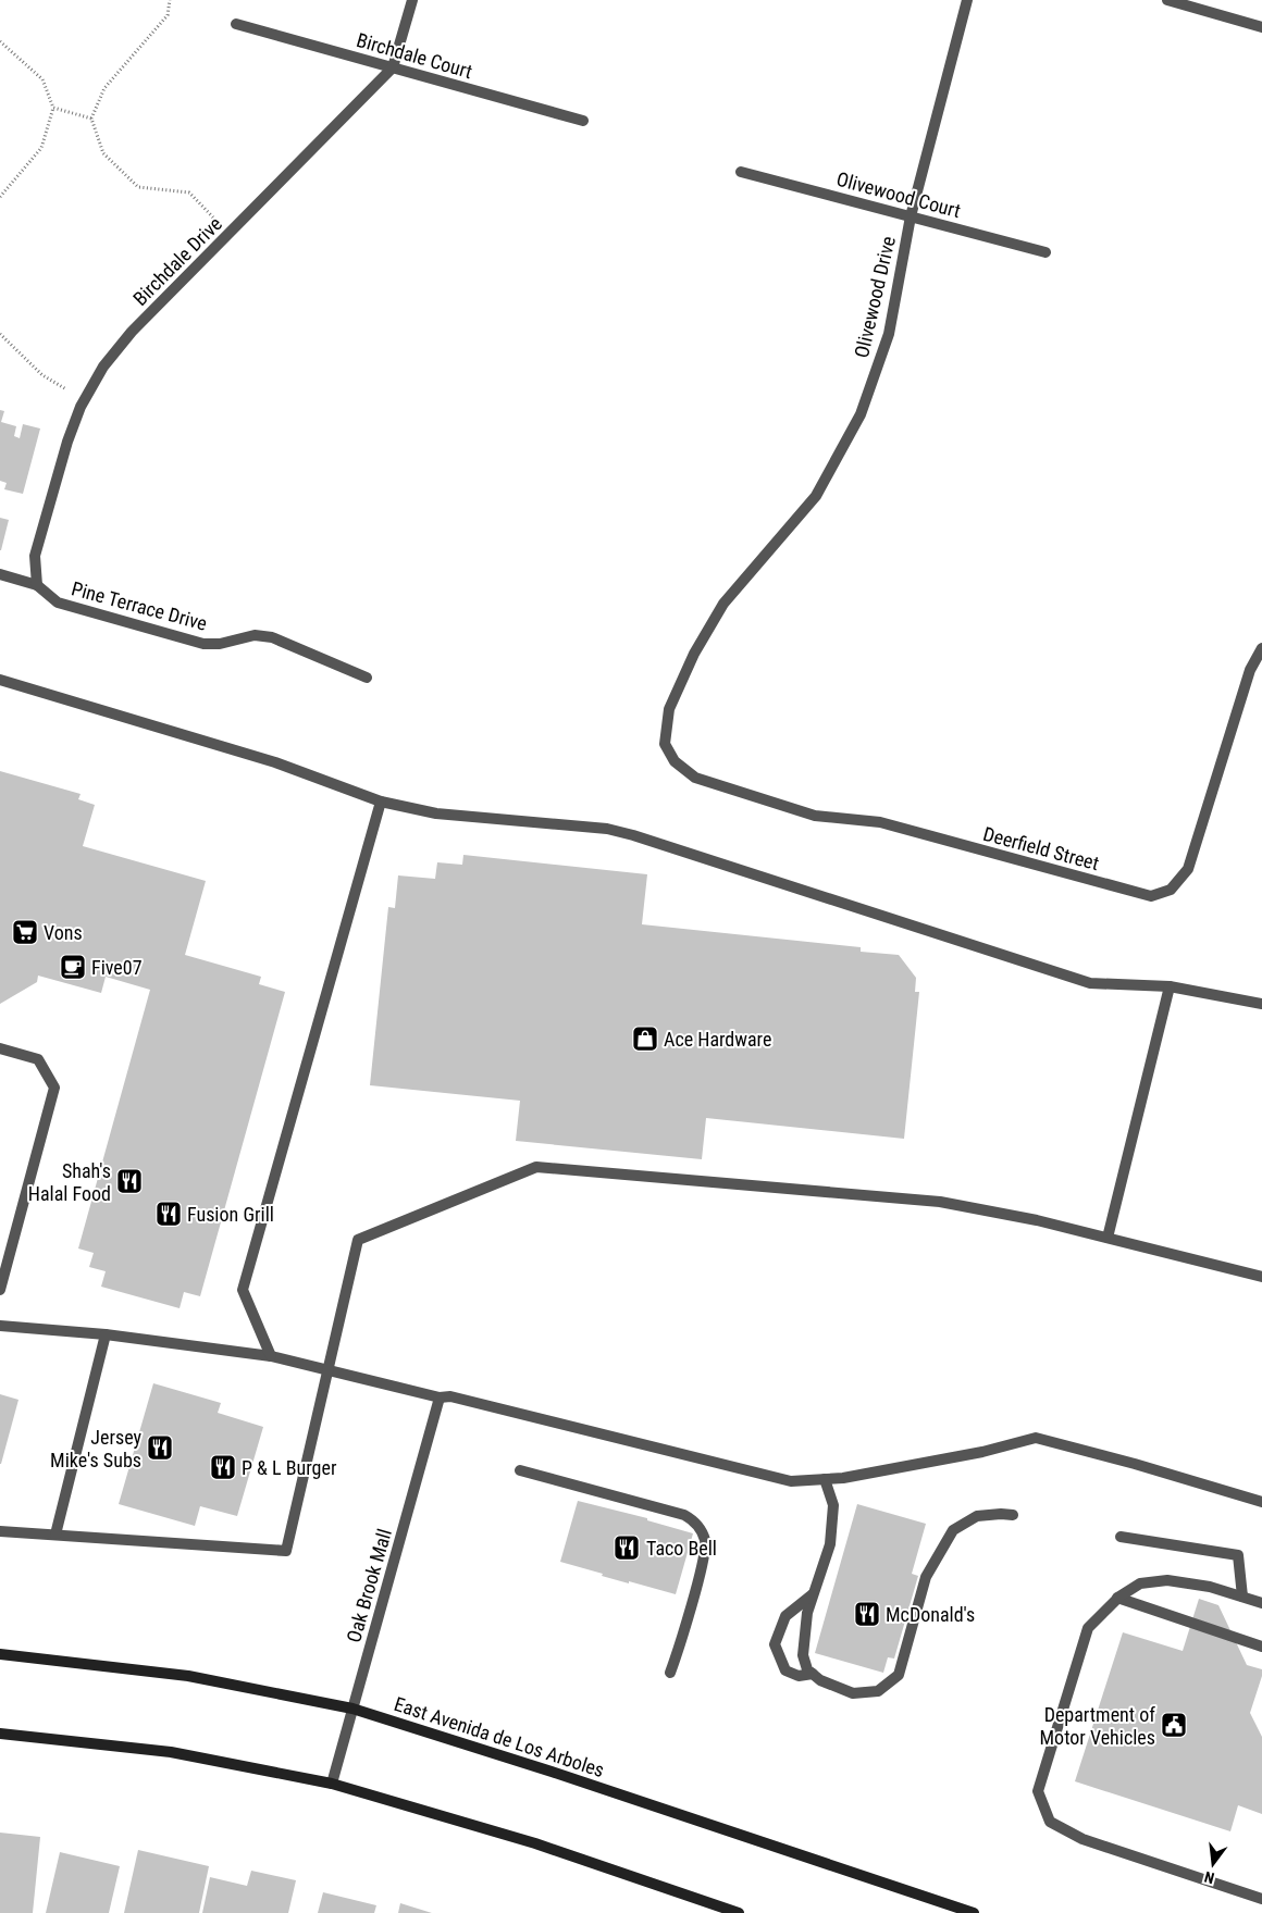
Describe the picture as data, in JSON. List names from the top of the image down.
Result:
{
  "streets": {
    "main road": ["East Avenida de Los Arboles"],
    "street": [
      "Birchdale Court",
      "Olivewood Court",
      "Birchdale Drive",
      "Olivewood Drive",
      "Pine Terrace Drive",
      "Deerfield Street",
      "Oak Brook Mall"
    ]
  },
  "crossings": [
    ["Birchdale Court", "Birchdale Drive"],
    ["Olivewood Court", "Olivewood Drive"],
    ["Birchdale Drive", "Pine Terrace Drive"],
    ["Olivewood Drive", "Deerfield Street"],
    ["Oak Brook Mall", "East Avenida de Los Arboles"]
  ],
  "places": {
    "supermarket": ["Vons"],
    "cafe": ["Five07"],
    "shop": ["Ace Hardware"],
    "restaurant": [
      "Shah's Halal Food",
      "Fusion Grill",
      "Jersey Mike's Subs",
      "P & L Burger",
      "Taco Bell",
      "McDonald's"
    ],
    "public building": ["Department of Motor Vehicles"]
  },
  "north": "bottom"
}
